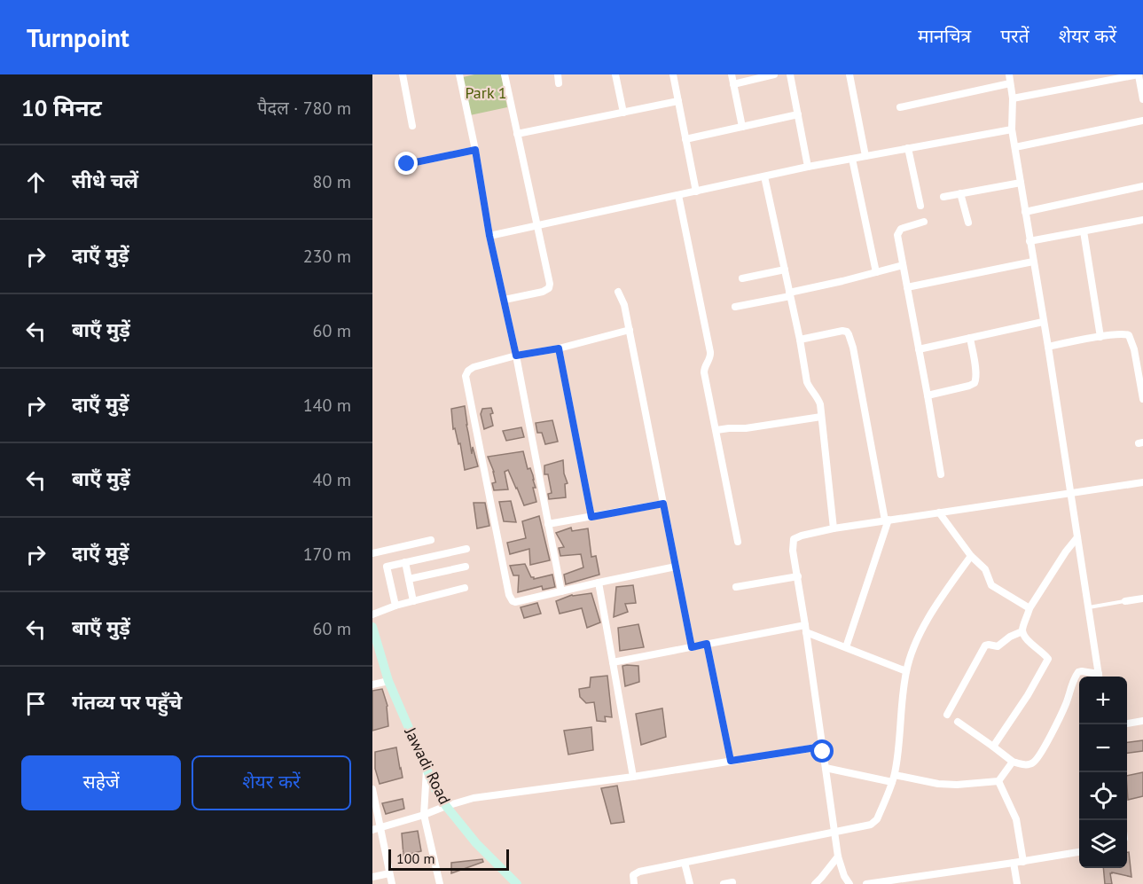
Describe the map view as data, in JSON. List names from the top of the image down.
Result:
{
  "streets": {
    "street": ["Jawadi Road"]
  },
  "parks": ["Park 1"],
  "scale_bar": "100 m",
  "page": {
    "header": "Turnpoint",
    "nav": ["मानचित्र", "परतें", "शेयर करें"],
    "heading": ["10 मिनट", "पैदल · 780 m"],
    "list": [
      ["सीधे चलें", "80 m"],
      ["दाएँ मुड़ें", "230 m"],
      ["बाएँ मुड़ें", "60 m"],
      ["दाएँ मुड़ें", "140 m"],
      ["बाएँ मुड़ें", "40 m"],
      ["दाएँ मुड़ें", "170 m"],
      ["बाएँ मुड़ें", "60 m"],
      "गंतव्य पर पहुँचे"
    ],
    "map_buttons": ["+", "−"],
    "buttons": ["सहेजें", "शेयर करें"],
    "scale": "100 m"
  }
}
